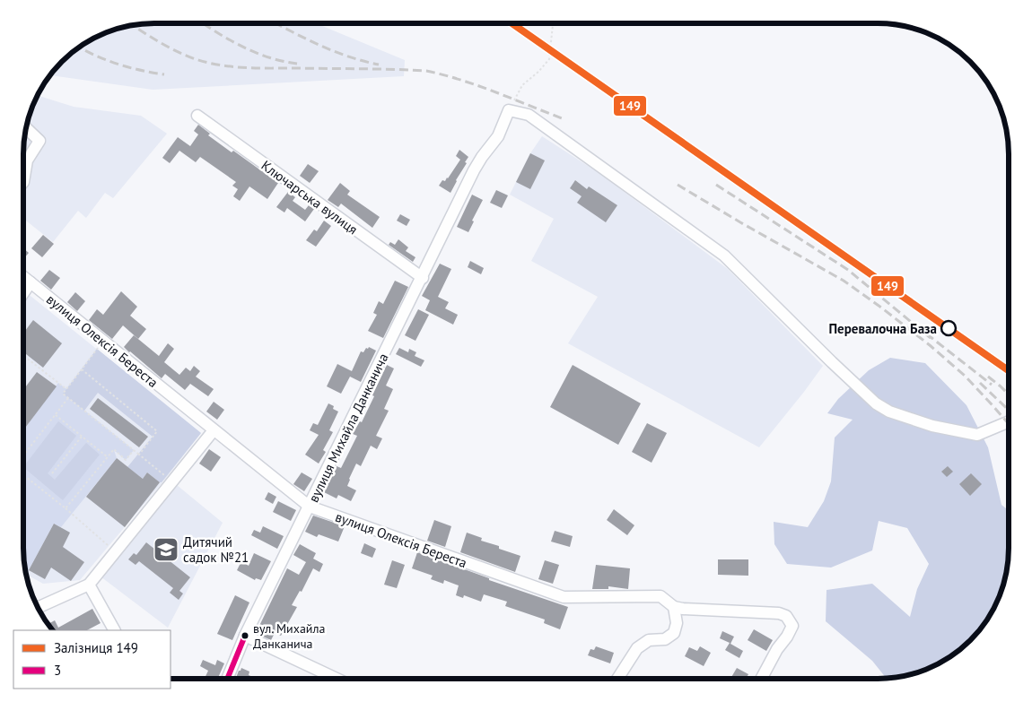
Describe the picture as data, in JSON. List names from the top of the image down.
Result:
{
  "streets": {
    "street": ["Ключарська вулиця", "вулиця Олексія Береста", "вулиця Михайла Данканича"]
  },
  "crossings": [
    ["Ключарська вулиця", "вулиця Михайла Данканича"],
    ["вулиця Олексія Береста", "вулиця Михайла Данканича"]
  ],
  "places": {
    "other": ["Перевалочна База", "вул. Михайла Данканича"],
    "school or university": ["Дитячий садок №21"]
  },
  "lines": ["rail line 149", "transit line 3"],
  "legend": ["Залізниця 149", "3"]
}
